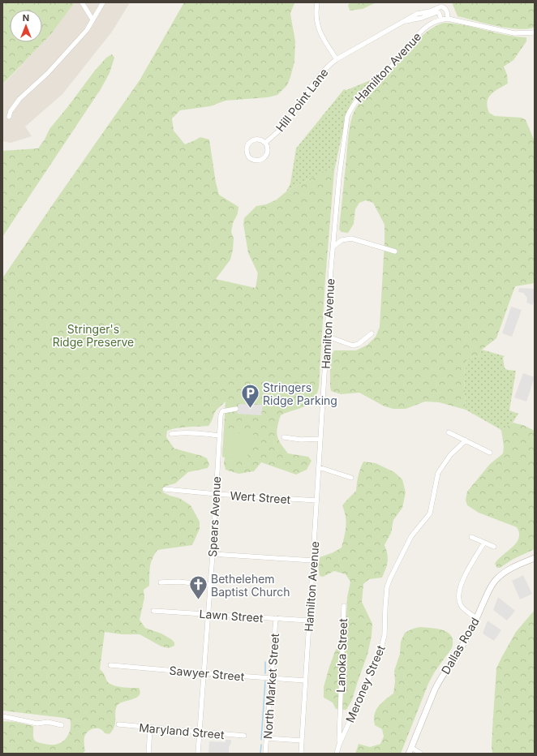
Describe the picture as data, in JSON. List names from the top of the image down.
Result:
{
  "streets": {
    "street": [
      "Hamilton Avenue",
      "Hill Point Lane",
      "Wert Street",
      "Spears Avenue",
      "Lawn Street",
      "Dallas Road",
      "Lanoka Street",
      "Sawyer Street",
      "Meroney Street",
      "North Market Street",
      "Maryland Street"
    ]
  },
  "crossings": [
    ["Hamilton Avenue", "Hill Point Lane"],
    ["Hamilton Avenue", "Wert Street"],
    ["Hamilton Avenue", "Lawn Street"],
    ["Hamilton Avenue", "Sawyer Street"],
    ["Wert Street", "Spears Avenue"],
    ["Spears Avenue", "Lawn Street"],
    ["Spears Avenue", "Sawyer Street"],
    ["Spears Avenue", "Maryland Street"],
    ["Lawn Street", "North Market Street"],
    ["Lanoka Street", "Meroney Street"],
    ["Sawyer Street", "North Market Street"]
  ],
  "parks": ["Stringer's Ridge Preserve"],
  "places": {
    "parking": ["Stringers Ridge Parking"],
    "church": ["Bethelehem Baptist Church"]
  },
  "north": "top"
}
